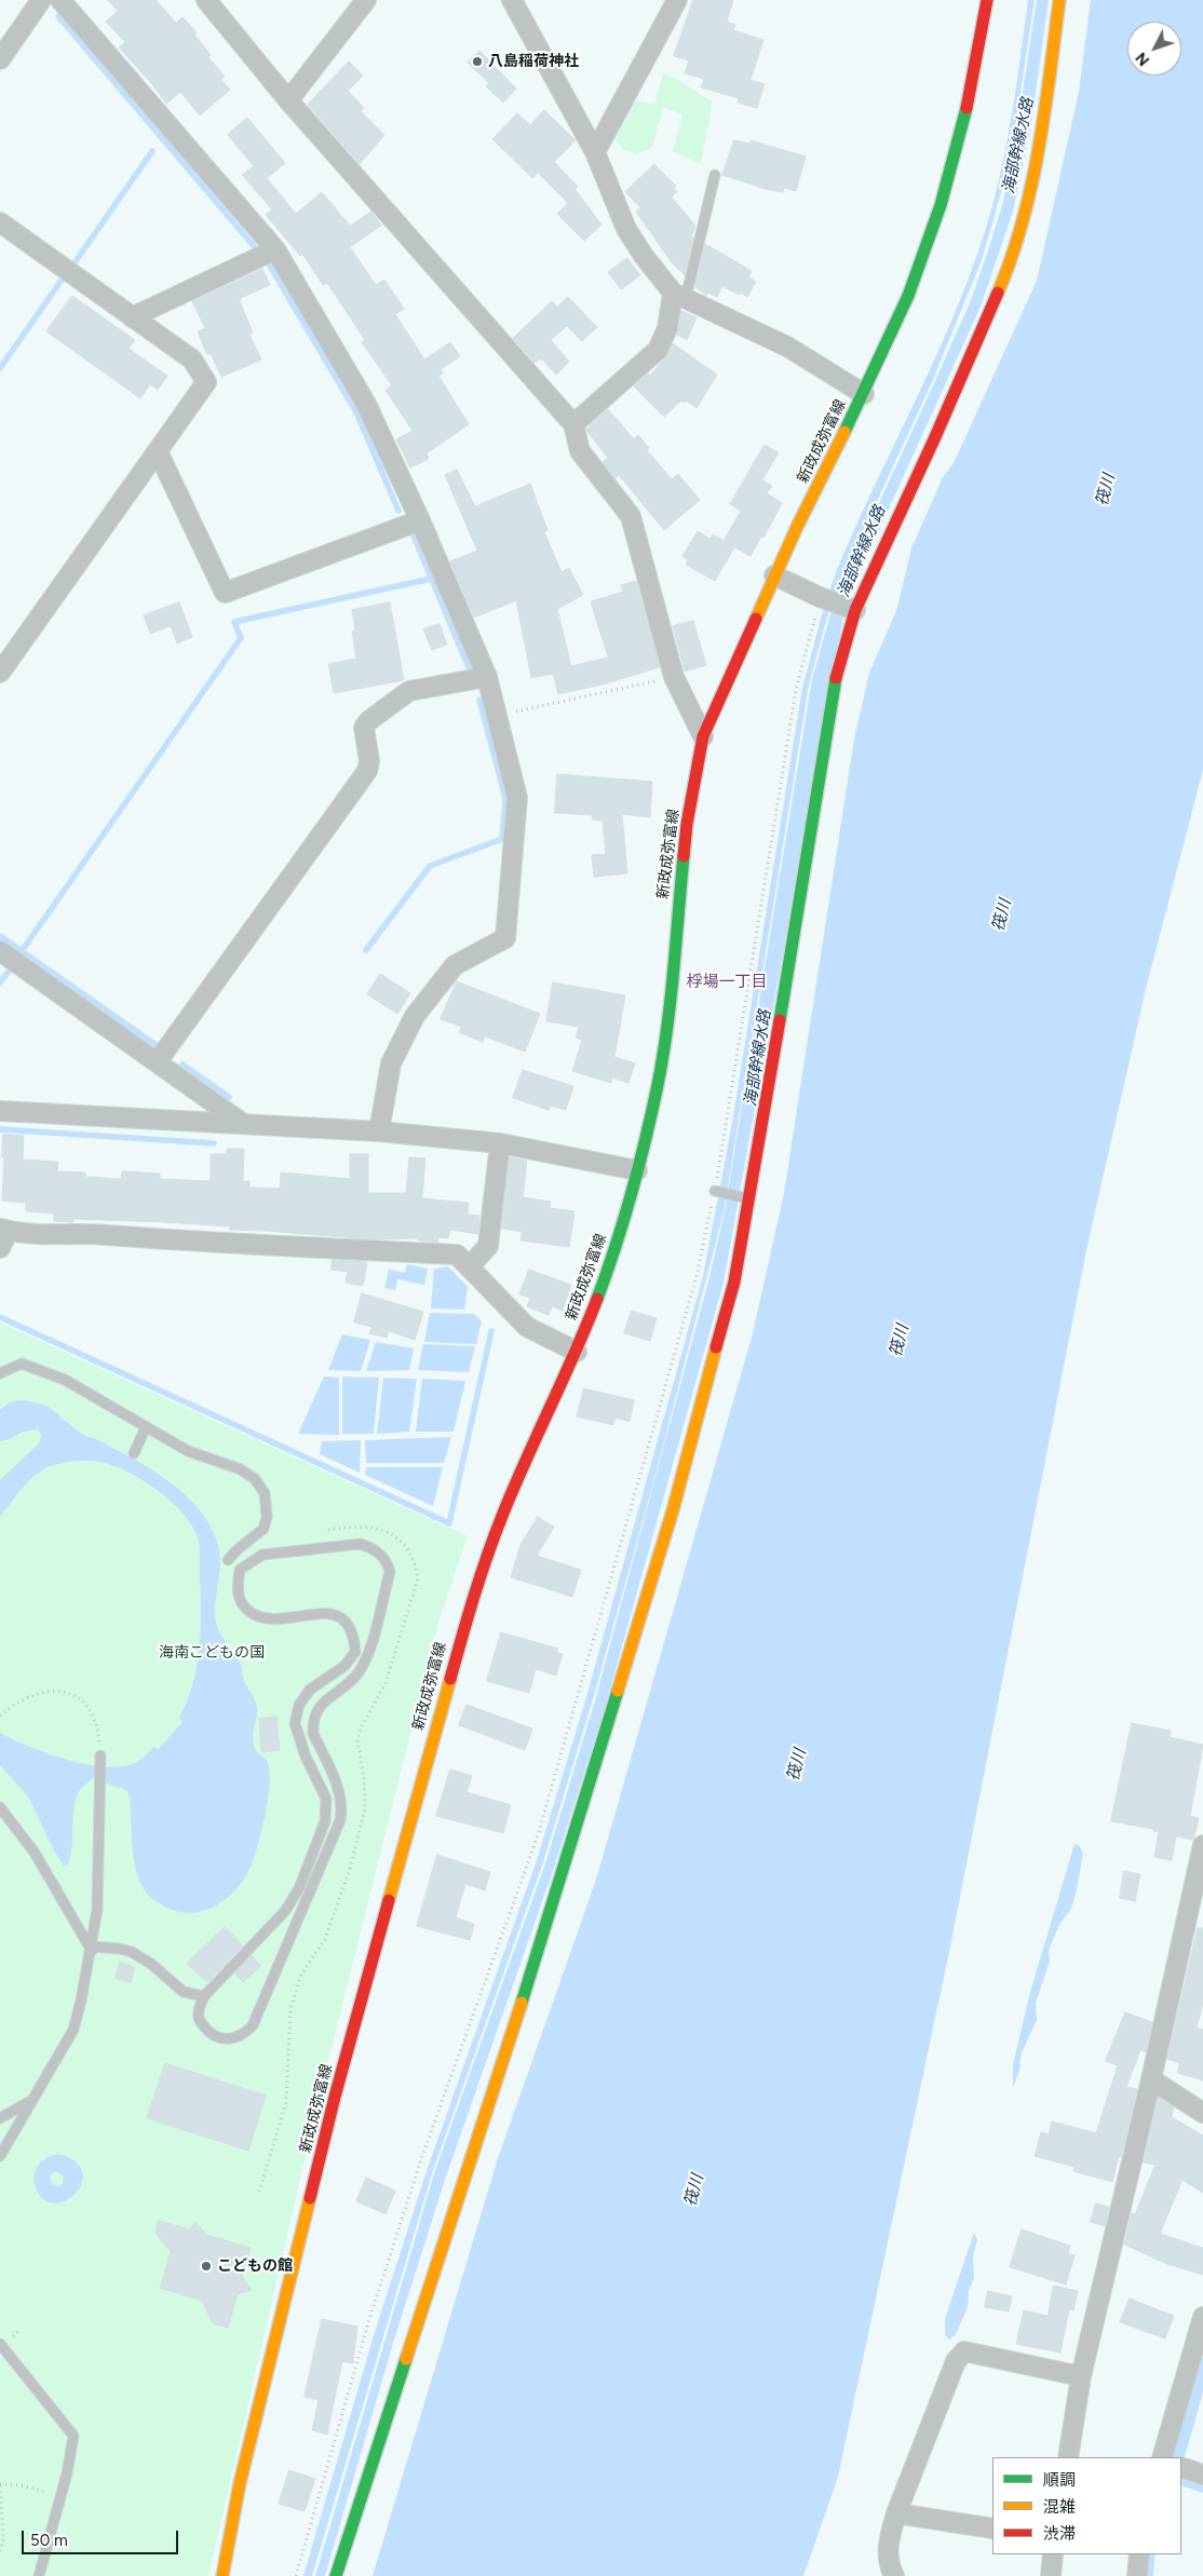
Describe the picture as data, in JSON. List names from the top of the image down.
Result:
{
  "streets": {
    "main road": ["新政成弥富線"]
  },
  "districts": ["桴場一丁目"],
  "water": ["海部幹線水路", "筏川"],
  "parks": ["海南こどもの国"],
  "places": ["八島稲荷神社", "こどもの館"],
  "legend": ["順調", "混雑", "渋滞"],
  "scale_bar": "50 m",
  "north": "bottom left"
}
